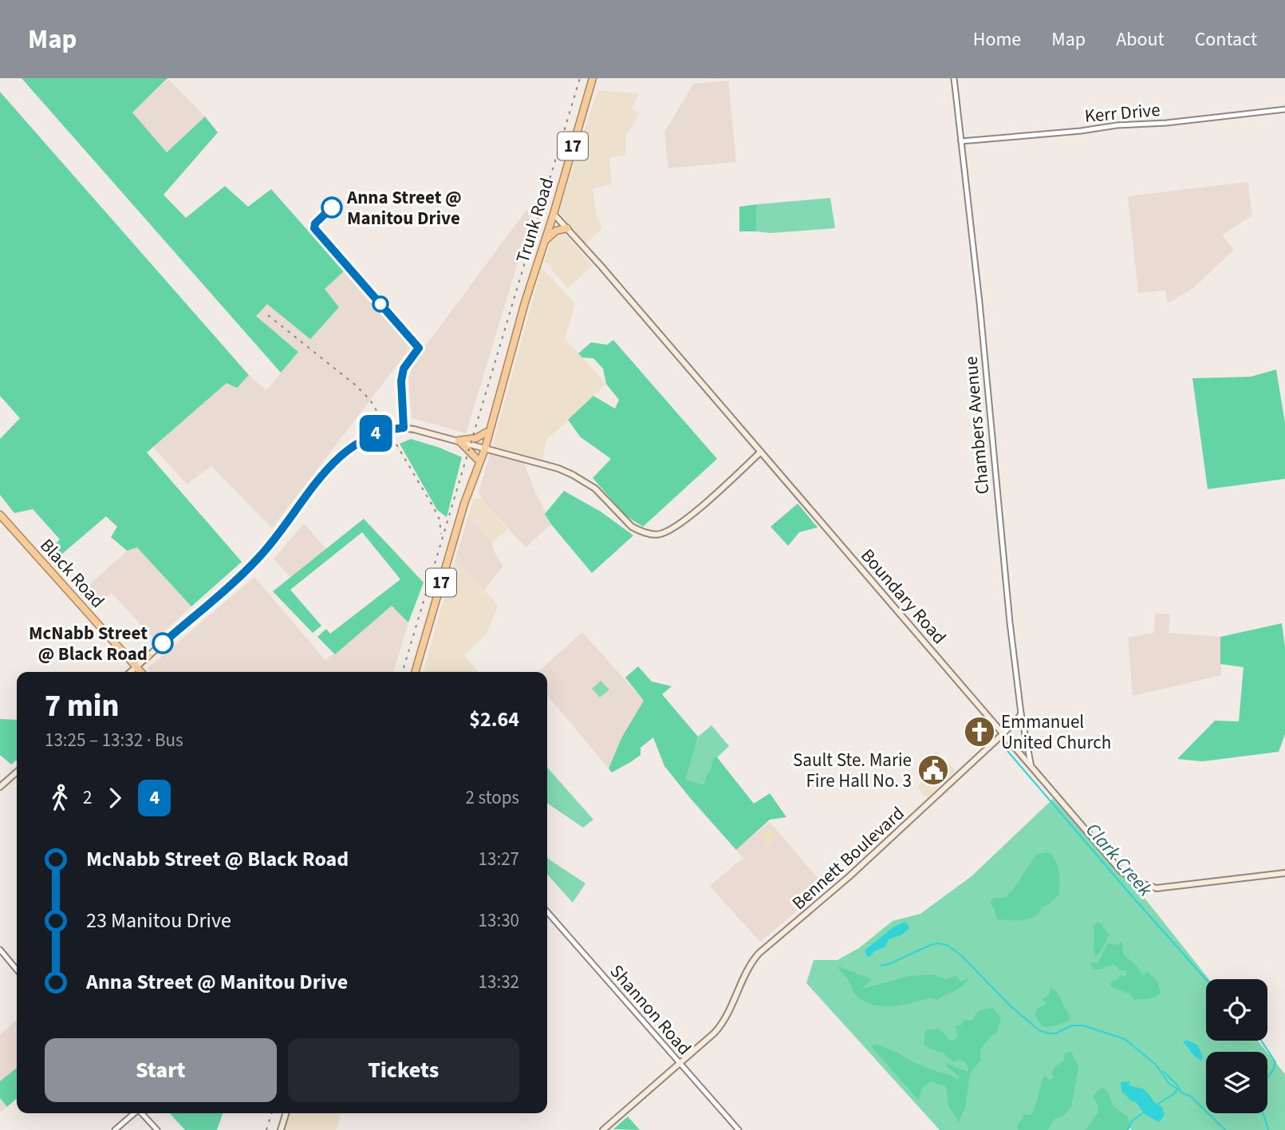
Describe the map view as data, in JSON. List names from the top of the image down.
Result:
{
  "streets": {
    "highway": ["17", "Trunk Road", "Black Road"],
    "main road": ["Boundary Road", "Bennett Boulevard"],
    "street": ["Kerr Drive", "Chambers Avenue", "Shannon Road"]
  },
  "crossings": [
    ["Kerr Drive", "Chambers Avenue"],
    ["Trunk Road", "Boundary Road"],
    ["Chambers Avenue", "Boundary Road"],
    ["Chambers Avenue", "Bennett Boulevard"],
    ["Boundary Road", "Bennett Boulevard"],
    ["Bennett Boulevard", "Shannon Road"]
  ],
  "water": ["Clark Creek"],
  "places": {
    "other": ["Anna Street @ Manitou Drive", "McNabb Street @ Black Road"],
    "church": ["Emmanuel United Church"],
    "public building": ["Sault Ste. Marie Fire Hall No. 3"]
  },
  "lines": ["bus line 4"],
  "page": {
    "header": "Map",
    "nav": [
      "Home",
      "Map",
      "About",
      "Contact"
    ],
    "on_map": "4",
    "heading": ["7 min", "13:25 – 13:32 · Bus", "$2.64"],
    "legs": ["2", "4", "2 stops"],
    "list": [
      {
        "name": "McNabb Street @ Black Road",
        "value": "13:27"
      },
      {
        "name": "23 Manitou Drive",
        "value": "13:30"
      },
      {
        "name": "Anna Street @ Manitou Drive",
        "value": "13:32"
      }
    ],
    "buttons": ["Start", "Tickets"]
  }
}
